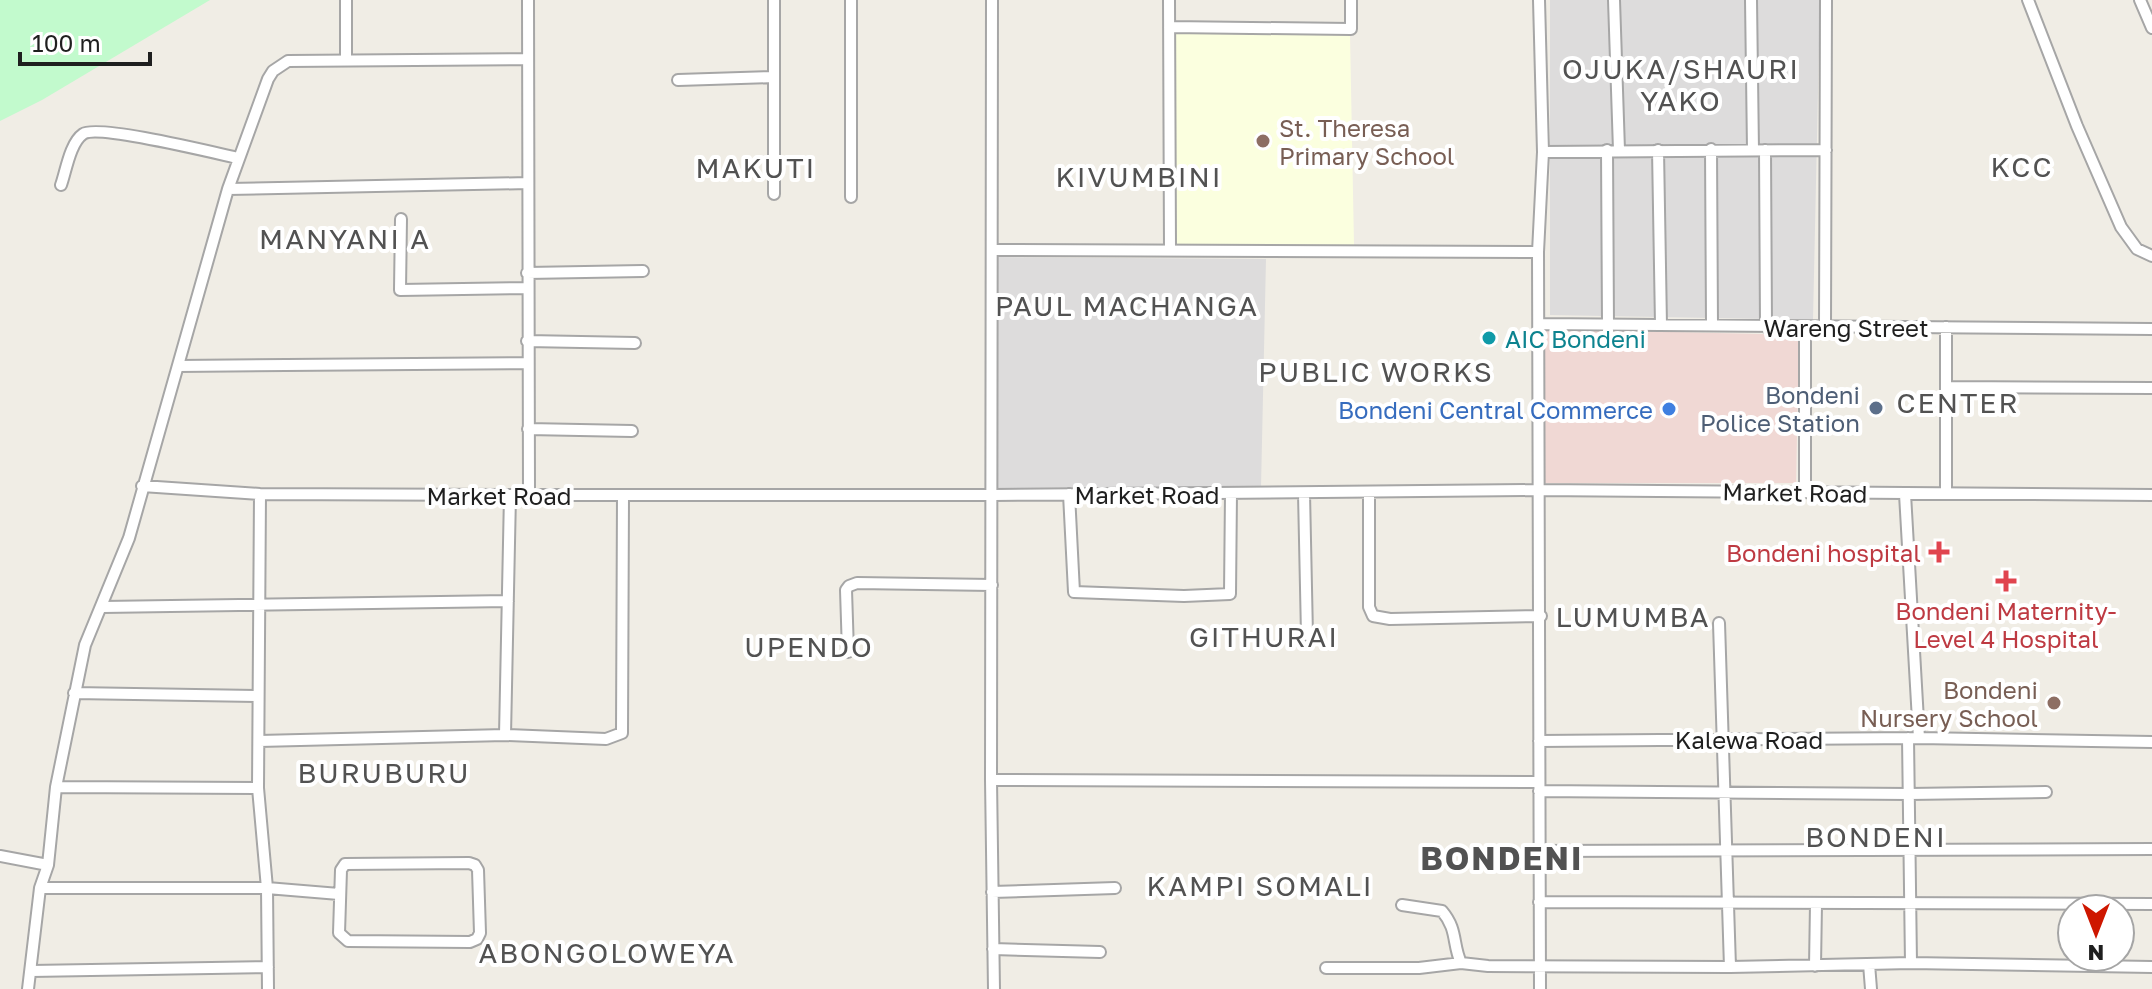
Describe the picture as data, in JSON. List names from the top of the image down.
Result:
{
  "streets": {
    "street": ["Wareng Street", "Market Road", "Kalewa Road"]
  },
  "districts": [
    "OJUKA/SHAURI YAKO",
    "KCC",
    "MAKUTI",
    "KIVUMBINI",
    "MANYANI A",
    "PAUL MACHANGA",
    "PUBLIC WORKS",
    "CENTER",
    "LUMUMBA",
    "GITHURAI",
    "UPENDO",
    "BURUBURU",
    "BONDENI",
    "BONDENI",
    "KAMPI SOMALI",
    "ABONGOLOWEYA"
  ],
  "places": {
    "other": [
      "St. Theresa Primary School",
      "AIC Bondeni",
      "Bondeni Police Station",
      "Bondeni Central Commerce",
      "Bondeni Nursery School"
    ],
    "health": ["Bondeni hospital", "Bondeni Maternity- Level 4 Hospital"]
  },
  "scale_bar": "100 m",
  "north": "bottom"
}
